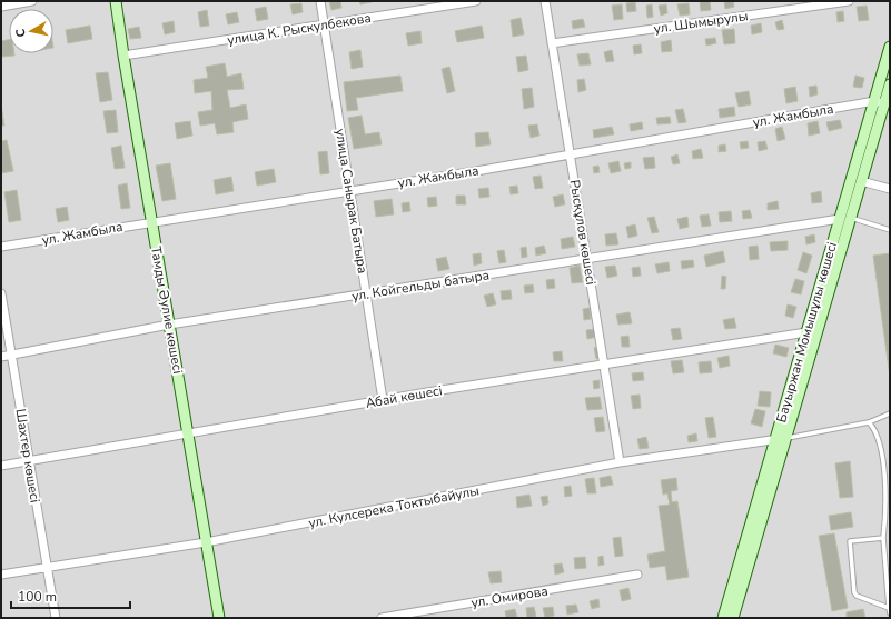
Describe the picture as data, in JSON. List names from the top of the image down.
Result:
{
  "streets": {
    "street": [
      "ул. Шымырулы",
      "улица К. Рыскулбекова",
      "ул. Жамбыла",
      "улица Санырак Батыра",
      "Рысқұлов көшесі",
      "ул. Койгельды батыра",
      "Тамды Әулие көшесі",
      "Бауыржан Момышұлы көшесі",
      "Абай көшесі",
      "Шахтер көшесі",
      "ул. Кулсерека Токтыбайулы",
      "ул. Омирова"
    ]
  },
  "crossings": [
    ["ул. Шымырулы", "Рысқұлов көшесі"],
    ["улица К. Рыскулбекова", "улица Санырак Батыра"],
    ["улица К. Рыскулбекова", "Тамды Әулие көшесі"],
    ["ул. Жамбыла", "улица Санырак Батыра"],
    ["ул. Жамбыла", "Рысқұлов көшесі"],
    ["ул. Жамбыла", "Тамды Әулие көшесі"],
    ["ул. Жамбыла", "Бауыржан Момышұлы көшесі"],
    ["улица Санырак Батыра", "ул. Койгельды батыра"],
    ["улица Санырак Батыра", "Абай көшесі"],
    ["Рысқұлов көшесі", "ул. Койгельды батыра"],
    ["Рысқұлов көшесі", "Абай көшесі"],
    ["Рысқұлов көшесі", "ул. Кулсерека Токтыбайулы"],
    ["ул. Койгельды батыра", "Тамды Әулие көшесі"],
    ["ул. Койгельды батыра", "Бауыржан Момышұлы көшесі"],
    ["ул. Койгельды батыра", "Шахтер көшесі"],
    ["Тамды Әулие көшесі", "Абай көшесі"],
    ["Тамды Әулие көшесі", "ул. Кулсерека Токтыбайулы"],
    ["Бауыржан Момышұлы көшесі", "Абай көшесі"],
    ["Бауыржан Момышұлы көшесі", "ул. Кулсерека Токтыбайулы"],
    ["Абай көшесі", "Шахтер көшесі"],
    ["Шахтер көшесі", "ул. Кулсерека Токтыбайулы"]
  ],
  "scale_bar": "100 m",
  "north": "left"
}
